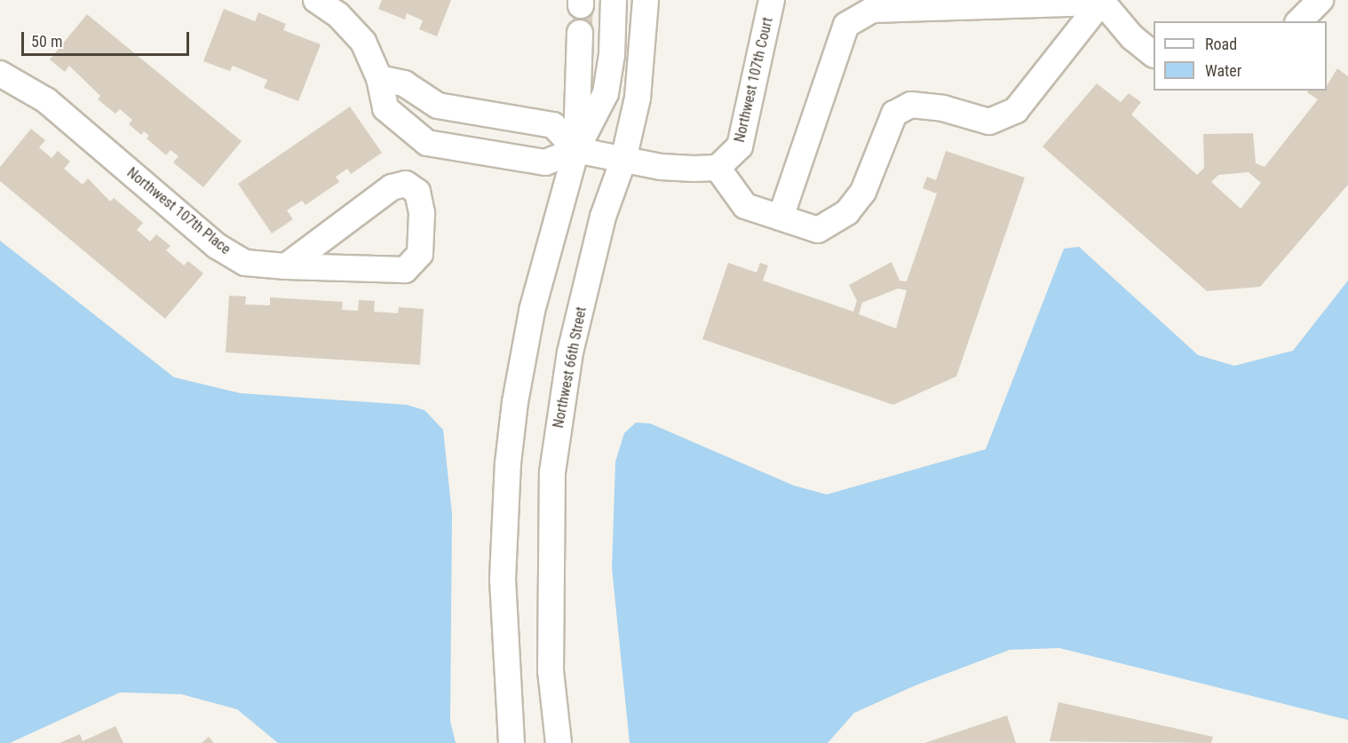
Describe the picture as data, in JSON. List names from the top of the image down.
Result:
{
  "streets": {
    "street": ["Northwest 107th Court", "Northwest 107th Place", "Northwest 66th Street"]
  },
  "legend": ["Road", "Water"],
  "scale_bar": "50 m"
}
